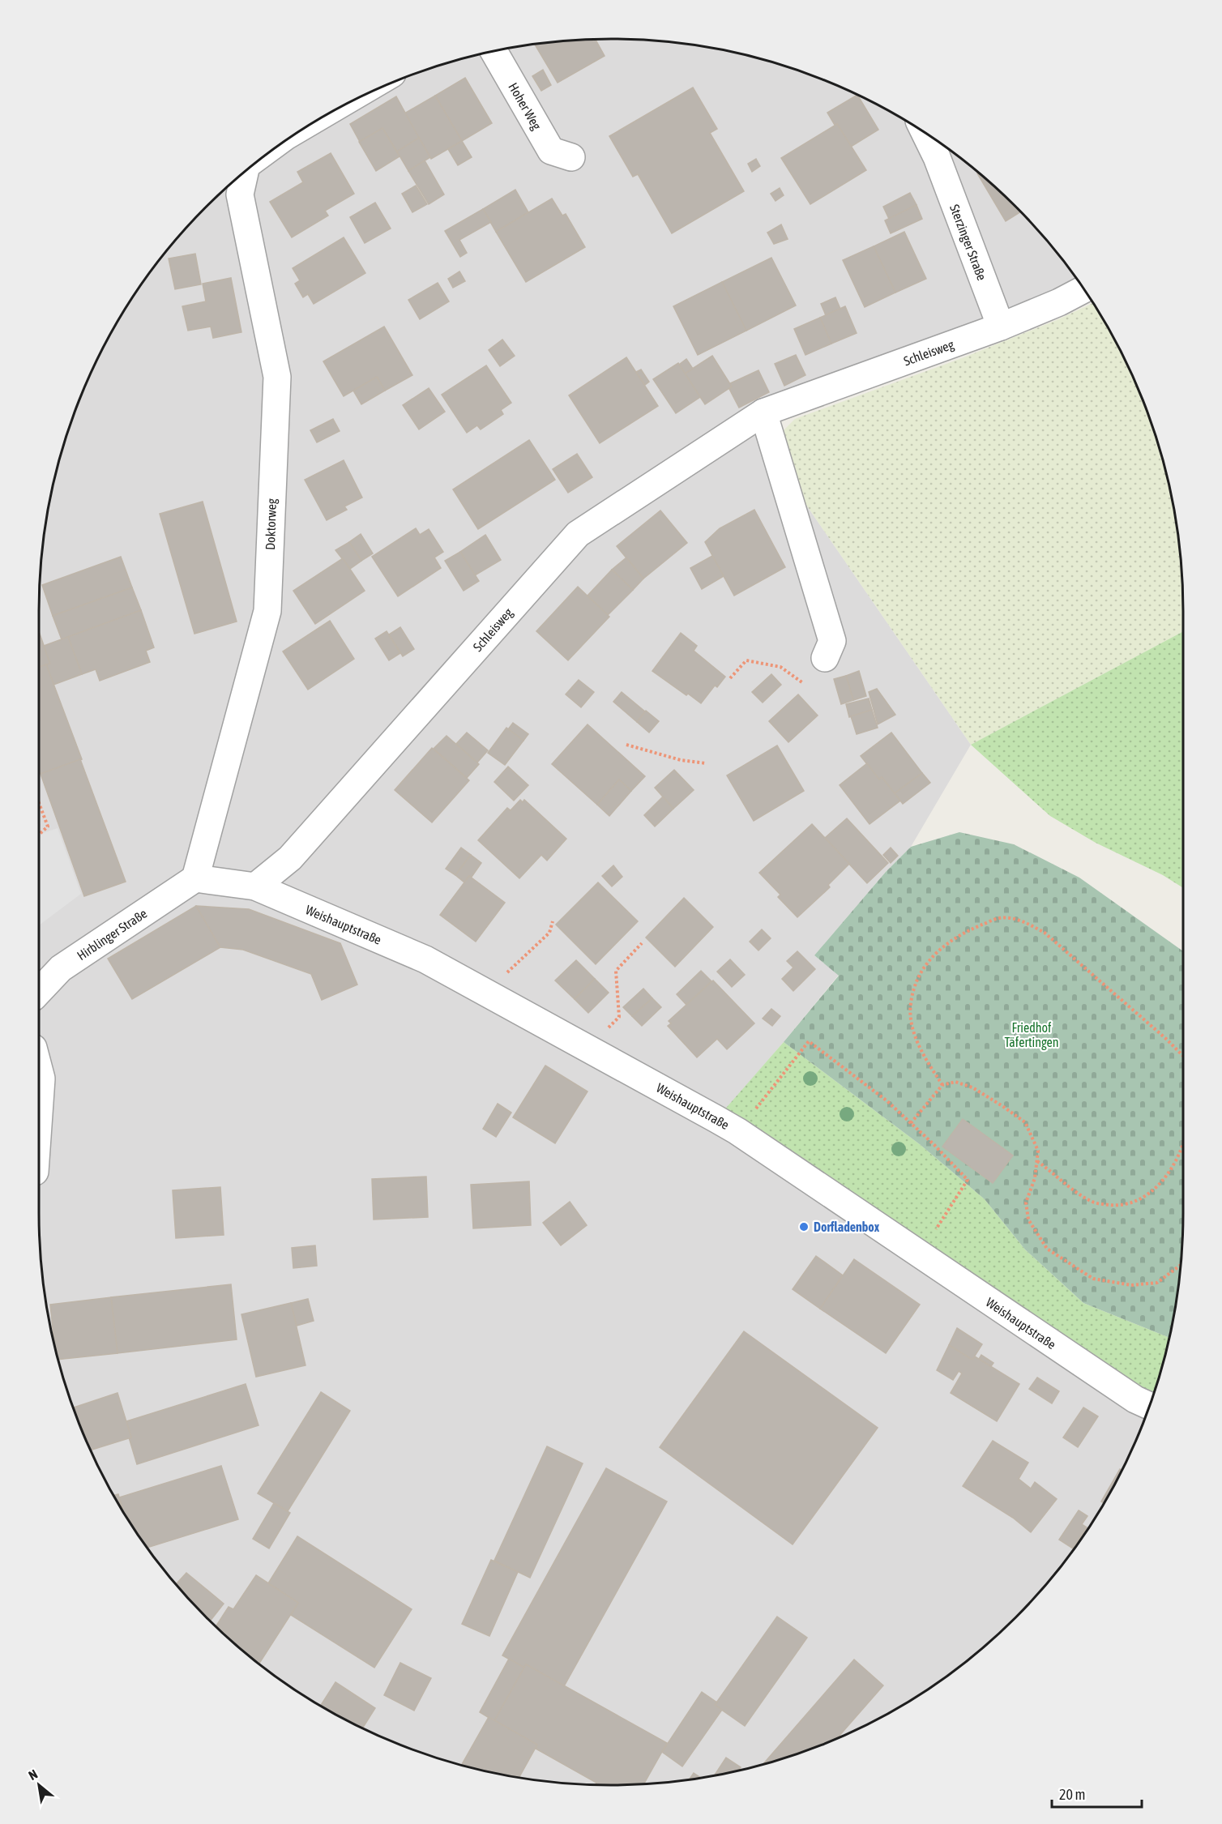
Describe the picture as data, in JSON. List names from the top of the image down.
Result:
{
  "streets": {
    "street": [
      "Hoher Weg",
      "Sterzinger Straße",
      "Schleisweg",
      "Doktorweg",
      "Weishauptstraße",
      "Hirblinger Straße"
    ]
  },
  "crossings": [
    ["Sterzinger Straße", "Schleisweg"],
    ["Schleisweg", "Weishauptstraße"],
    ["Doktorweg", "Weishauptstraße"],
    ["Doktorweg", "Hirblinger Straße"],
    ["Weishauptstraße", "Hirblinger Straße"]
  ],
  "parks": ["Friedhof Täfertingen"],
  "places": ["Dorfladenbox"],
  "scale_bar": "20 m",
  "north": "top left"
}
